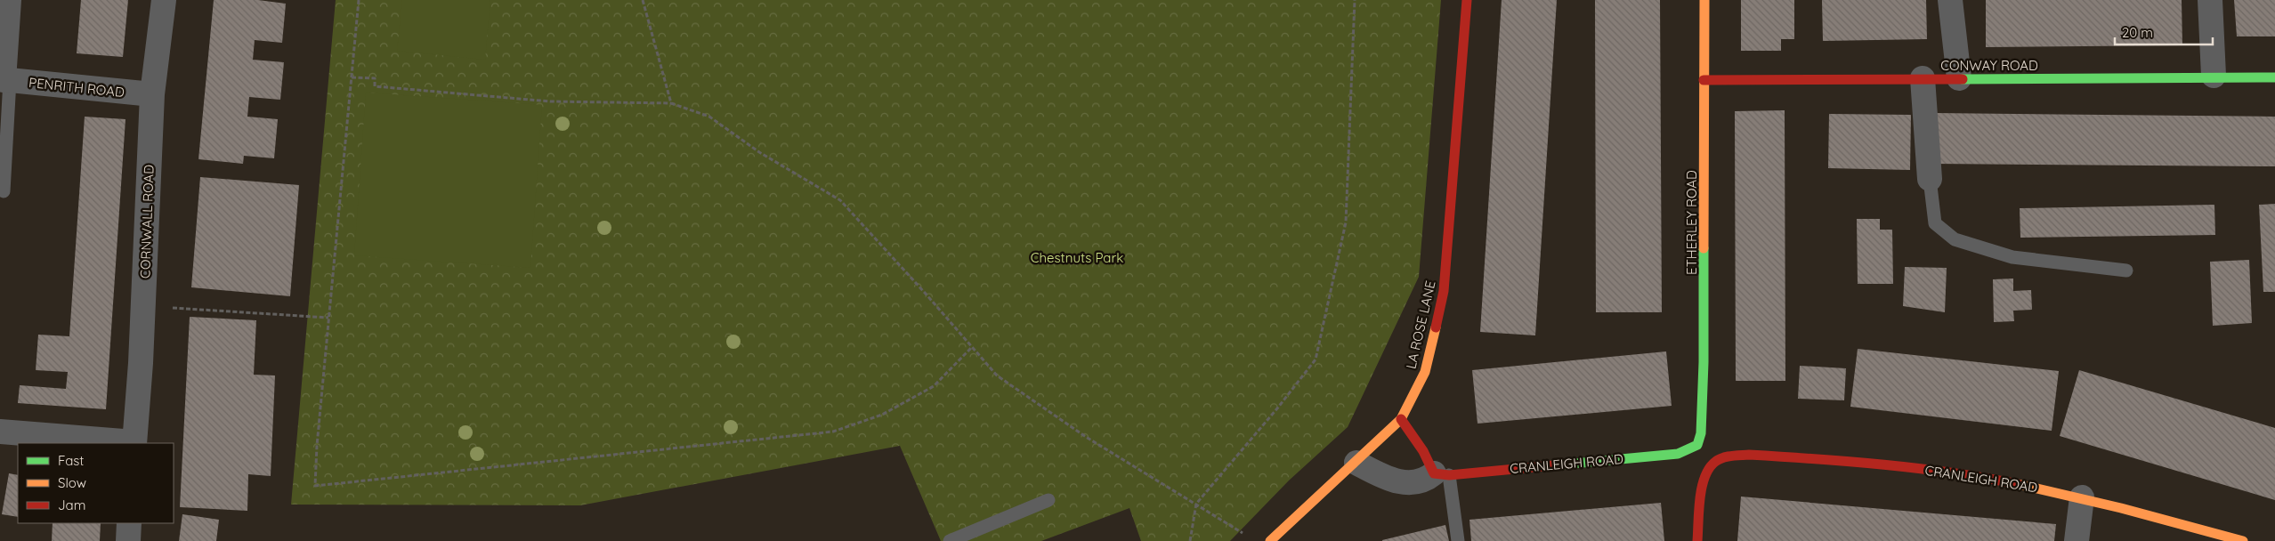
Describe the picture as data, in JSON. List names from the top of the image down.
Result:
{
  "streets": {
    "street": [
      "CONWAY ROAD",
      "PENRITH ROAD",
      "CORNWALL ROAD",
      "ETHERLEY ROAD",
      "LA ROSE LANE",
      "CRANLEIGH ROAD"
    ]
  },
  "crossings": [
    ["CONWAY ROAD", "ETHERLEY ROAD"],
    ["PENRITH ROAD", "CORNWALL ROAD"],
    ["ETHERLEY ROAD", "CRANLEIGH ROAD"],
    ["LA ROSE LANE", "CRANLEIGH ROAD"]
  ],
  "parks": ["Chestnuts Park"],
  "legend": ["Fast", "Slow", "Jam"],
  "scale_bar": "20 m"
}
